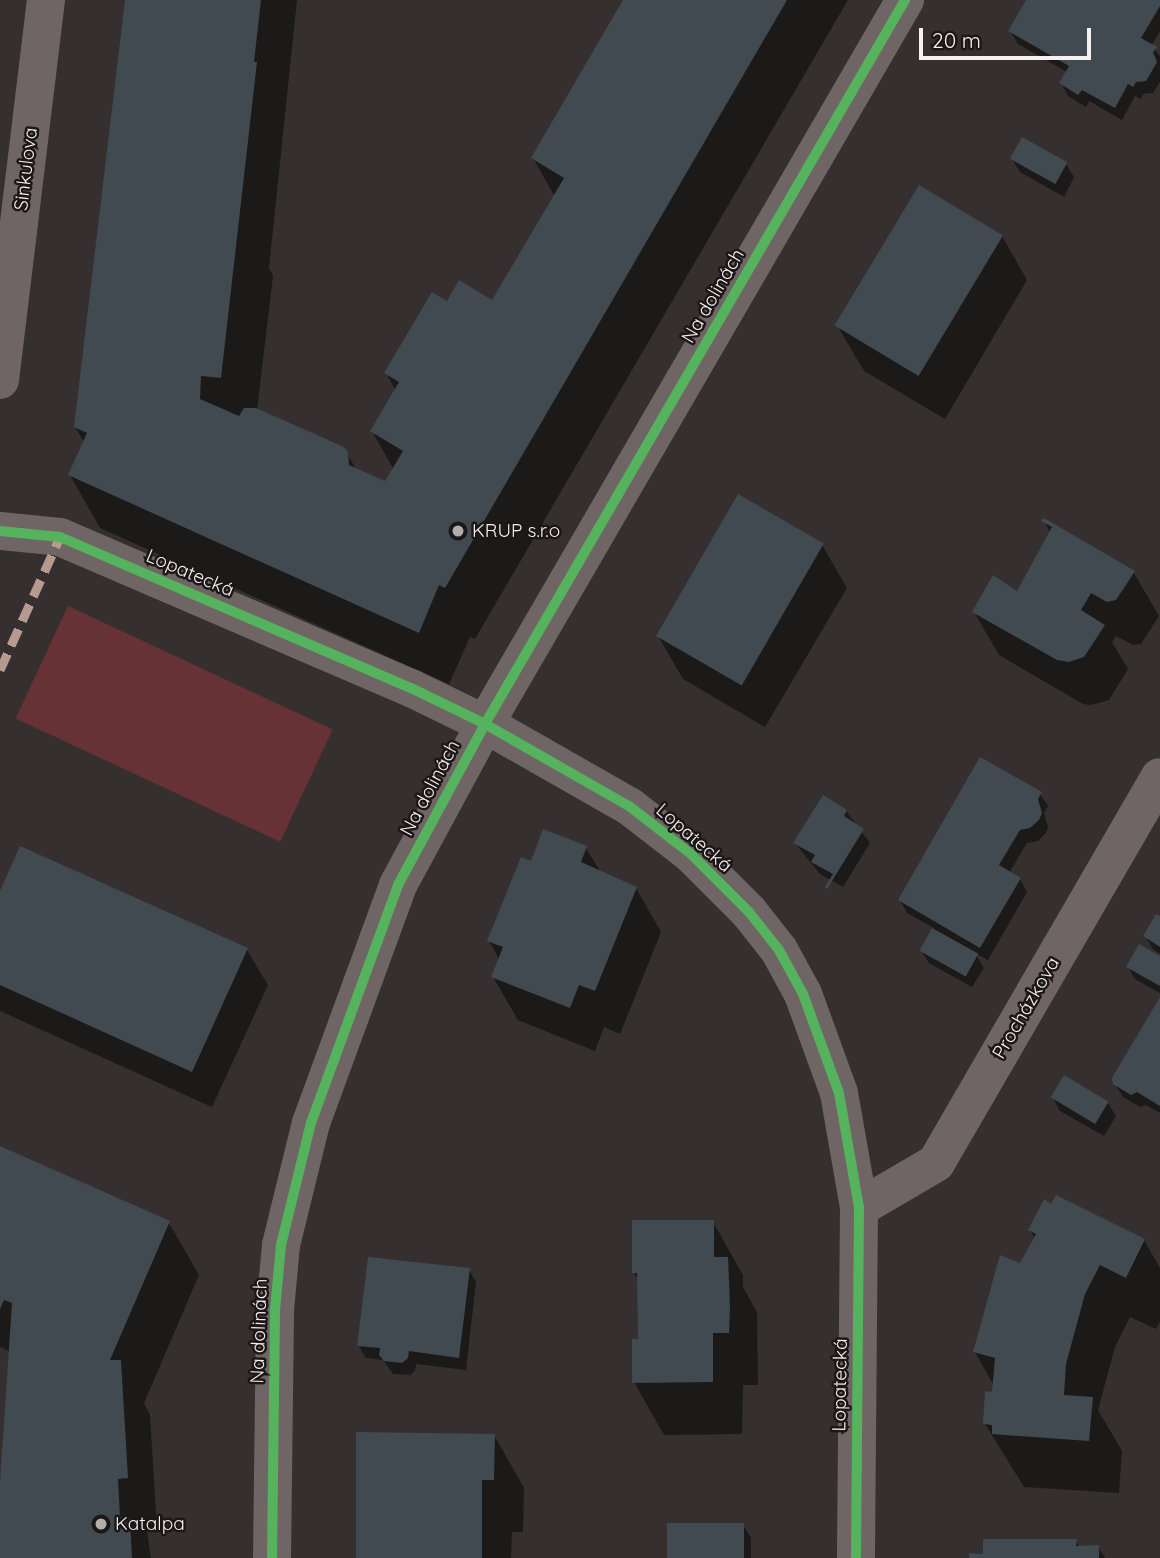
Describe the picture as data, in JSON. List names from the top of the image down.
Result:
{
  "streets": {
    "street": [
      "Sinkulova",
      "Na dolinách",
      "Lopatecká",
      "Procházkova"
    ]
  },
  "crossings": [
    ["Na dolinách", "Lopatecká"],
    ["Lopatecká", "Procházkova"]
  ],
  "places": ["KRUP s.r.o", "Katalpa"],
  "scale_bar": "20 m"
}
